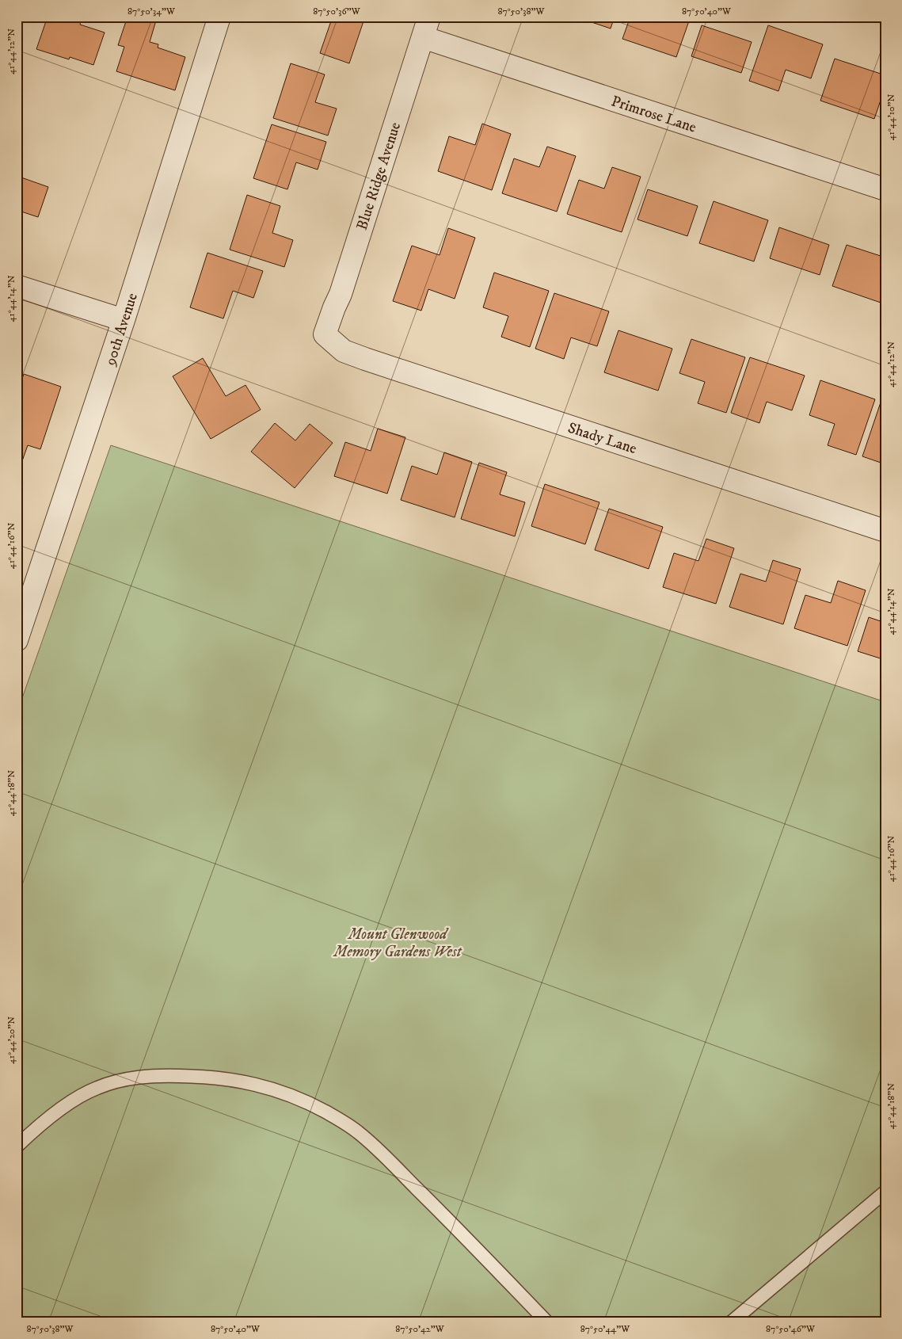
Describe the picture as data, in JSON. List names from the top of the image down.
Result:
{
  "streets": {
    "street": [
      "Primrose Lane",
      "Blue Ridge Avenue",
      "90th Avenue",
      "Shady Lane"
    ]
  },
  "crossings": [
    ["Primrose Lane", "Blue Ridge Avenue"],
    ["Blue Ridge Avenue", "Shady Lane"]
  ],
  "parks": ["Mount Glenwood Memory Gardens West"],
  "coordinates": [
    "87°50'34\"W",
    "87°50'36\"W",
    "87°50'38\"W",
    "87°50'40\"W",
    "41°44'12\"N",
    "41°44'10\"N",
    "41°44'14\"N",
    "41°44'16\"N",
    "41°44'18\"N",
    "41°44'20\"N",
    "87°50'42\"W",
    "87°50'44\"W",
    "87°50'46\"W"
  ]
}
